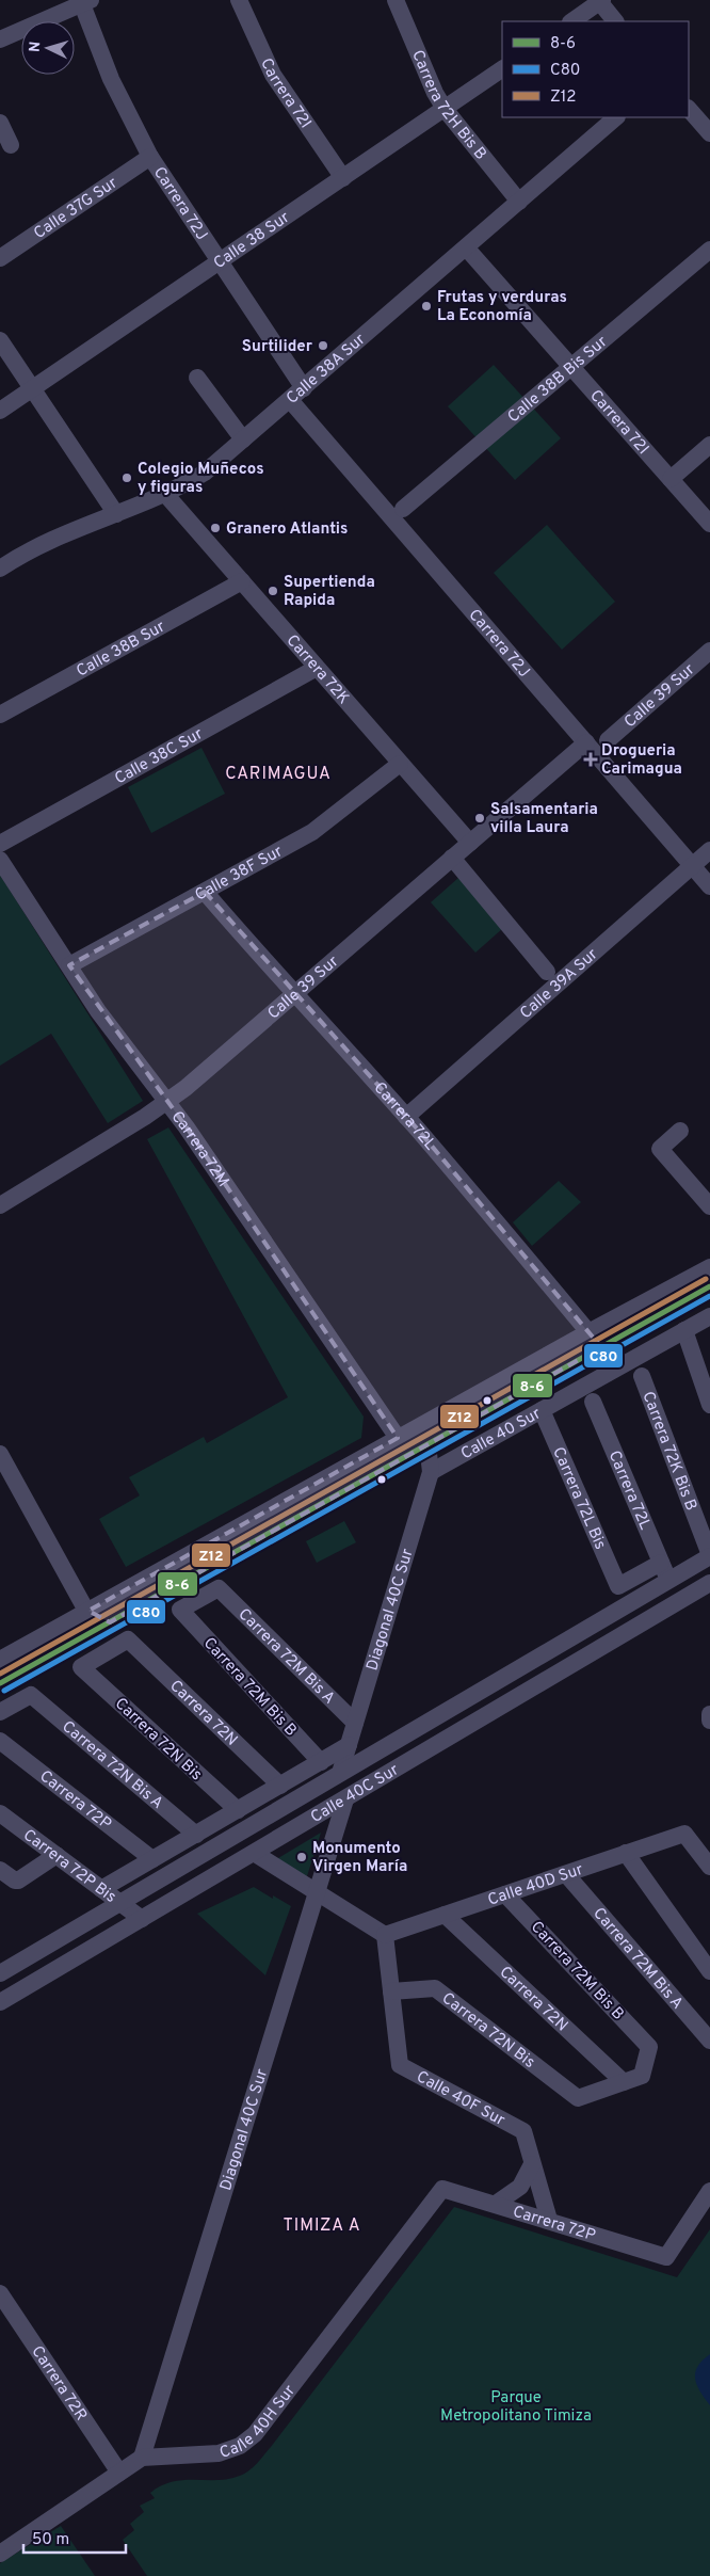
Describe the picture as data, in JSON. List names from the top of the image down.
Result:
{
  "streets": {
    "street": [
      "Carrera 72I",
      "Carrera 72H Bis B",
      "Carrera 72J",
      "Calle 37G Sur",
      "Calle 38 Sur",
      "Calle 38A Sur",
      "Calle 38B Bis Sur",
      "Calle 38B Sur",
      "Carrera 72K",
      "Calle 39 Sur",
      "Calle 38C Sur",
      "Calle 38F Sur",
      "Calle 39A Sur",
      "Carrera 72L",
      "Carrera 72M",
      "Calle 40 Sur",
      "Carrera 72K Bis B",
      "Carrera 72L Bis",
      "Diagonal 40C Sur",
      "Carrera 72M Bis A",
      "Carrera 72M Bis B",
      "Carrera 72N",
      "Carrera 72N Bis",
      "Carrera 72N Bis A",
      "Calle 40C Sur",
      "Carrera 72P",
      "Carrera 72P Bis",
      "Calle 40D Sur",
      "Calle 40F Sur",
      "Carrera 72R",
      "Calle 40H Sur"
    ]
  },
  "crossings": [
    ["Carrera 72I", "Calle 38 Sur"],
    ["Carrera 72I", "Calle 38A Sur"],
    ["Carrera 72I", "Calle 38B Bis Sur"],
    ["Carrera 72H Bis B", "Calle 38 Sur"],
    ["Carrera 72H Bis B", "Calle 38A Sur"],
    ["Carrera 72J", "Calle 37G Sur"],
    ["Carrera 72J", "Calle 38 Sur"],
    ["Carrera 72J", "Calle 38A Sur"],
    ["Carrera 72J", "Calle 39 Sur"],
    ["Carrera 72J", "Calle 39A Sur"],
    ["Calle 38A Sur", "Carrera 72K"],
    ["Calle 38B Sur", "Carrera 72K"],
    ["Carrera 72K", "Calle 39 Sur"],
    ["Carrera 72K", "Calle 38C Sur"],
    ["Carrera 72K", "Calle 38F Sur"],
    ["Calle 39 Sur", "Carrera 72L"],
    ["Calle 39 Sur", "Carrera 72M"],
    ["Calle 38F Sur", "Carrera 72L"],
    ["Calle 38F Sur", "Carrera 72M"],
    ["Calle 39A Sur", "Carrera 72L"],
    ["Carrera 72L", "Calle 40 Sur"],
    ["Carrera 72L", "Carrera 72L Bis"],
    ["Carrera 72L", "Calle 40C Sur"],
    ["Calle 40 Sur", "Carrera 72L Bis"],
    ["Calle 40 Sur", "Diagonal 40C Sur"],
    ["Carrera 72K Bis B", "Calle 40C Sur"],
    ["Diagonal 40C Sur", "Carrera 72M Bis A"],
    ["Diagonal 40C Sur", "Calle 40C Sur"],
    ["Diagonal 40C Sur", "Calle 40H Sur"],
    ["Carrera 72M Bis A", "Carrera 72M Bis B"],
    ["Carrera 72M Bis A", "Calle 40D Sur"],
    ["Carrera 72M Bis B", "Carrera 72N"],
    ["Carrera 72M Bis B", "Carrera 72N Bis"],
    ["Carrera 72M Bis B", "Calle 40D Sur"],
    ["Carrera 72N", "Carrera 72N Bis"],
    ["Carrera 72N", "Calle 40D Sur"],
    ["Carrera 72N Bis", "Calle 40F Sur"],
    ["Calle 40C Sur", "Carrera 72P Bis"],
    ["Carrera 72P", "Calle 40H Sur"]
  ],
  "districts": ["CARIMAGUA", "TIMIZA A"],
  "parks": ["Parque Metropolitano Timiza"],
  "places": {
    "other": [
      "Frutas y verduras La Economía",
      "Surtilider",
      "Colegio Muñecos y figuras",
      "Granero Atlantis",
      "Supertienda Rapida",
      "Salsamentaria villa Laura",
      "Monumento Virgen María"
    ],
    "health": ["Drogueria Carimagua"]
  },
  "lines": ["transit line Z12", "transit line 8-6", "transit line C80"],
  "legend": ["8-6", "C80", "Z12"],
  "scale_bar": "50 m",
  "north": "left"
}
